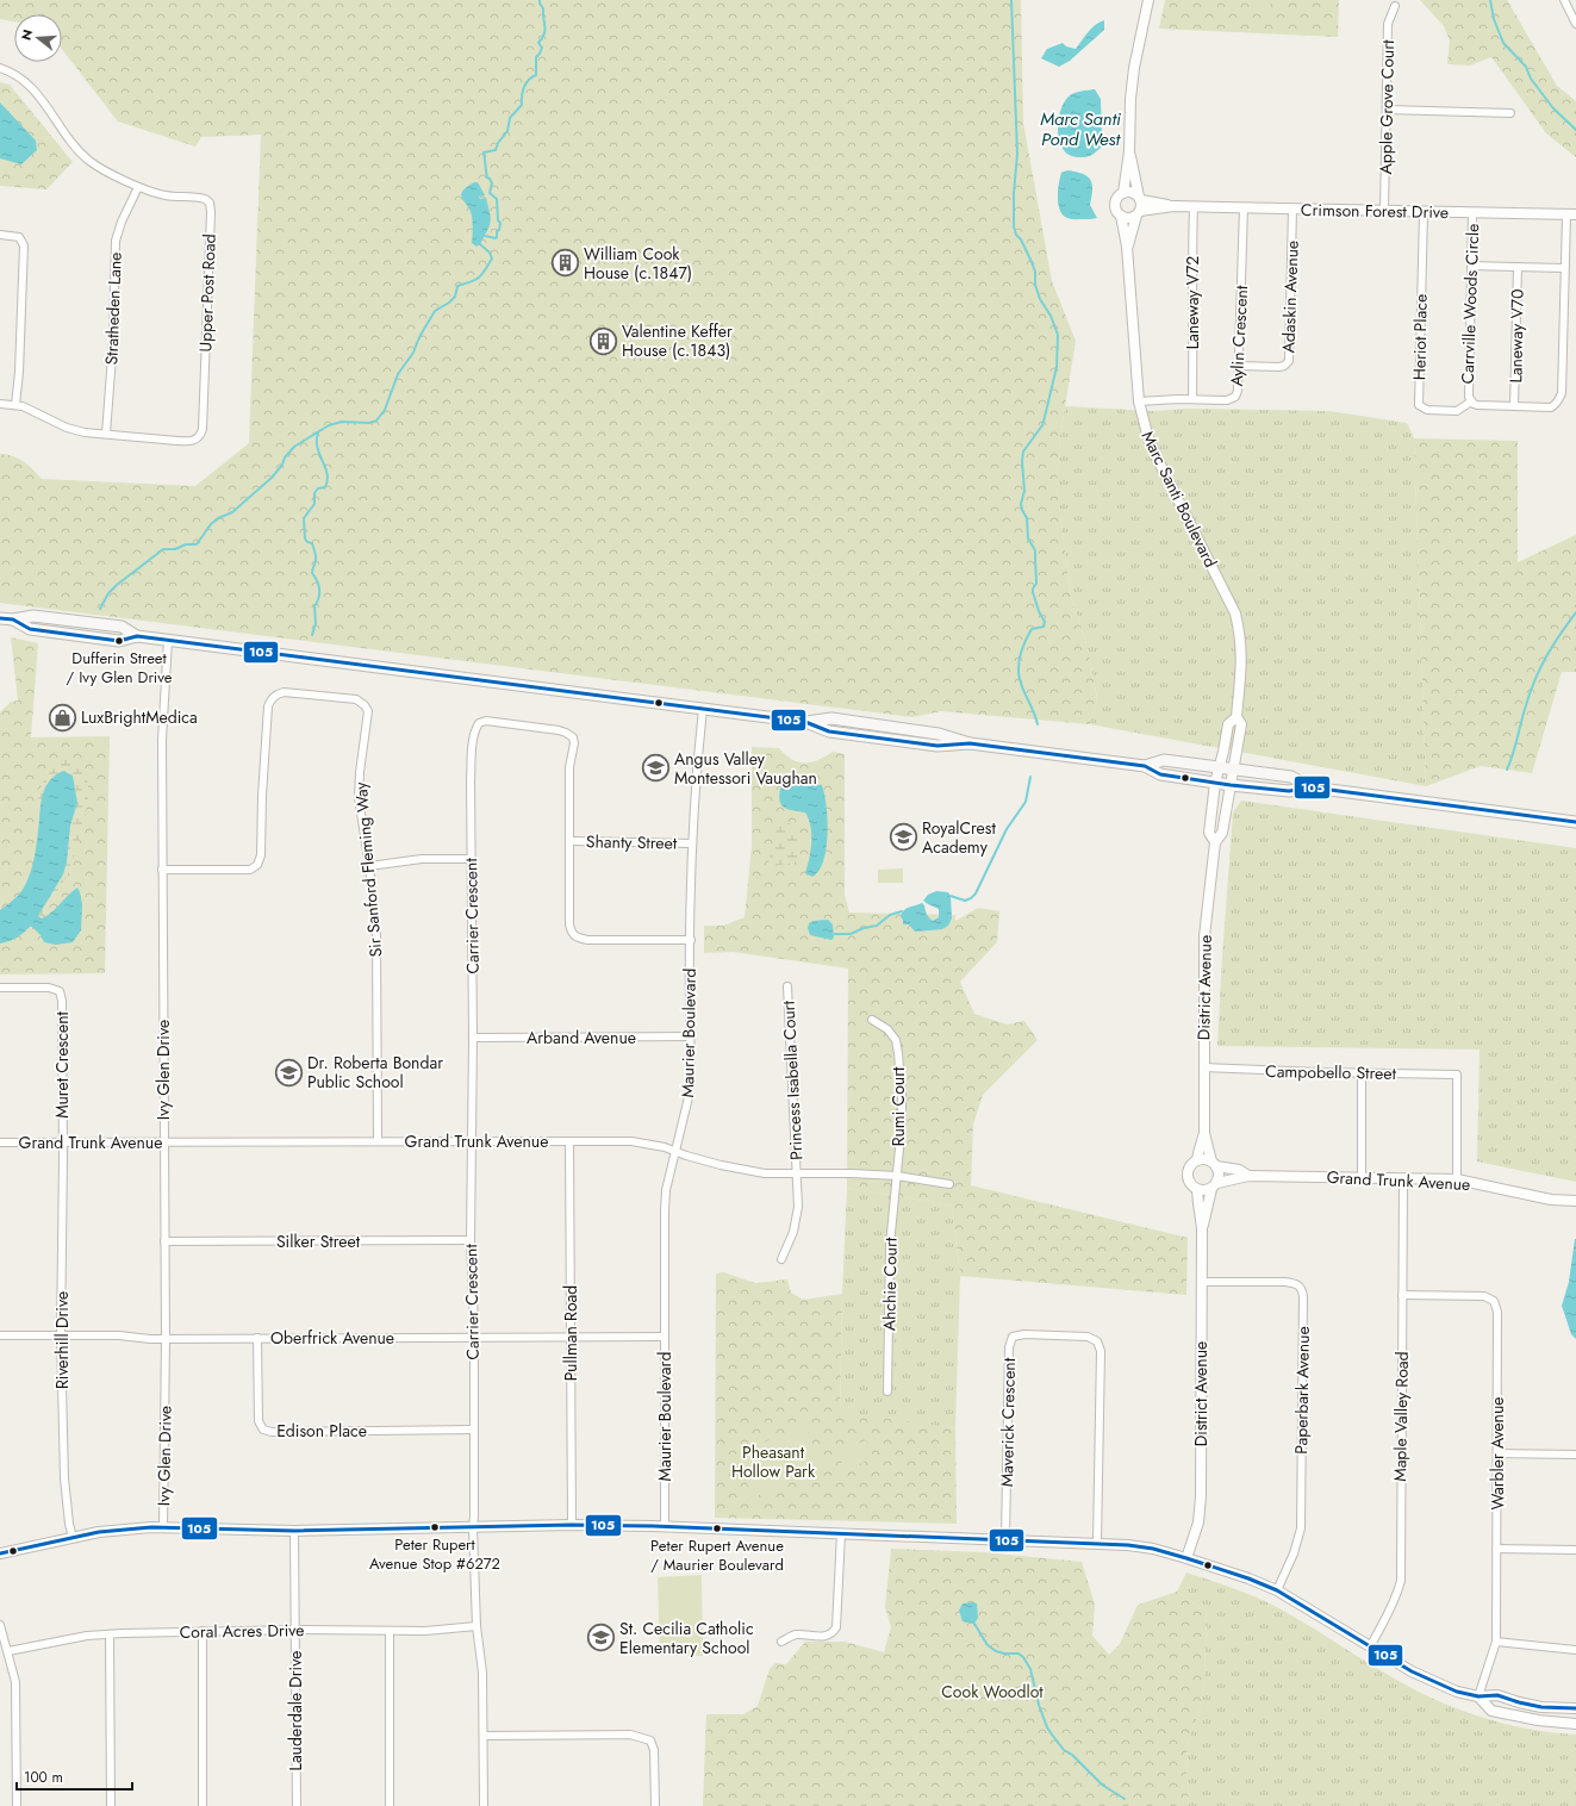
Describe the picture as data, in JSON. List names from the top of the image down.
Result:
{
  "streets": {
    "street": [
      "Apple Grove Court",
      "Crimson Forest Drive",
      "Upper Post Road",
      "Adaskin Avenue",
      "Laneway V72",
      "Carrville Woods Circle",
      "Stratheden Lane",
      "Aylin Crescent",
      "Laneway V70",
      "Heriot Place",
      "Marc Santi Boulevard",
      "Shanty Street",
      "Sir Sanford Fleming Way",
      "Carrier Crescent",
      "District Avenue",
      "Maurier Boulevard",
      "Arband Avenue",
      "Muret Crescent",
      "Ivy Glen Drive",
      "Campobello Street",
      "Princess Isabella Court",
      "Rumi Court",
      "Grand Trunk Avenue",
      "Silker Street",
      "Ahchie Court",
      "Pullman Road",
      "Oberfrick Avenue",
      "Riverhill Drive",
      "Paperbark Avenue",
      "Maple Valley Road",
      "Maverick Crescent",
      "Edison Place",
      "Warbler Avenue",
      "Coral Acres Drive",
      "Lauderdale Drive"
    ]
  },
  "crossings": [
    ["Apple Grove Court", "Crimson Forest Drive"],
    ["Crimson Forest Drive", "Adaskin Avenue"],
    ["Crimson Forest Drive", "Laneway V72"],
    ["Crimson Forest Drive", "Carrville Woods Circle"],
    ["Crimson Forest Drive", "Aylin Crescent"],
    ["Crimson Forest Drive", "Heriot Place"],
    ["Crimson Forest Drive", "Marc Santi Boulevard"],
    ["Upper Post Road", "Stratheden Lane"],
    ["Adaskin Avenue", "Aylin Crescent"],
    ["Laneway V72", "Aylin Crescent"],
    ["Carrville Woods Circle", "Laneway V70"],
    ["Carrville Woods Circle", "Heriot Place"],
    ["Aylin Crescent", "Marc Santi Boulevard"],
    ["Marc Santi Boulevard", "District Avenue"],
    ["Shanty Street", "Carrier Crescent"],
    ["Shanty Street", "Maurier Boulevard"],
    ["Sir Sanford Fleming Way", "Ivy Glen Drive"],
    ["Sir Sanford Fleming Way", "Grand Trunk Avenue"],
    ["Carrier Crescent", "Maurier Boulevard"],
    ["Carrier Crescent", "Arband Avenue"],
    ["Carrier Crescent", "Grand Trunk Avenue"],
    ["Carrier Crescent", "Silker Street"],
    ["Carrier Crescent", "Oberfrick Avenue"],
    ["Carrier Crescent", "Edison Place"],
    ["Carrier Crescent", "Coral Acres Drive"],
    ["District Avenue", "Campobello Street"],
    ["District Avenue", "Grand Trunk Avenue"],
    ["District Avenue", "Paperbark Avenue"],
    ["Maurier Boulevard", "Arband Avenue"],
    ["Maurier Boulevard", "Grand Trunk Avenue"],
    ["Maurier Boulevard", "Oberfrick Avenue"],
    ["Muret Crescent", "Grand Trunk Avenue"],
    ["Muret Crescent", "Riverhill Drive"],
    ["Ivy Glen Drive", "Grand Trunk Avenue"],
    ["Ivy Glen Drive", "Silker Street"],
    ["Ivy Glen Drive", "Oberfrick Avenue"],
    ["Campobello Street", "Grand Trunk Avenue"],
    ["Princess Isabella Court", "Grand Trunk Avenue"],
    ["Rumi Court", "Grand Trunk Avenue"],
    ["Rumi Court", "Ahchie Court"],
    ["Grand Trunk Avenue", "Ahchie Court"],
    ["Grand Trunk Avenue", "Pullman Road"],
    ["Grand Trunk Avenue", "Riverhill Drive"],
    ["Grand Trunk Avenue", "Maple Valley Road"],
    ["Pullman Road", "Oberfrick Avenue"],
    ["Oberfrick Avenue", "Riverhill Drive"],
    ["Oberfrick Avenue", "Edison Place"],
    ["Maple Valley Road", "Warbler Avenue"],
    ["Coral Acres Drive", "Lauderdale Drive"]
  ],
  "water": ["Marc Santi Pond West"],
  "parks": ["Pheasant Hollow Park", "Cook Woodlot"],
  "places": {
    "building": ["William Cook House (c.1847)", "Valentine Keffer House (c.1843)"],
    "other": ["Dufferin Street / Ivy Glen Drive", "Peter Rupert Avenue Stop #6272", "Peter Rupert Avenue / Maurier Boulevard"],
    "shop": ["LuxBrightMedica"],
    "school or university": [
      "Angus Valley Montessori Vaughan",
      "RoyalCrest Academy",
      "Dr. Roberta Bondar Public School",
      "St. Cecilia Catholic Elementary School"
    ]
  },
  "lines": ["transit line 105"],
  "scale_bar": "100 m",
  "north": "left"
}
